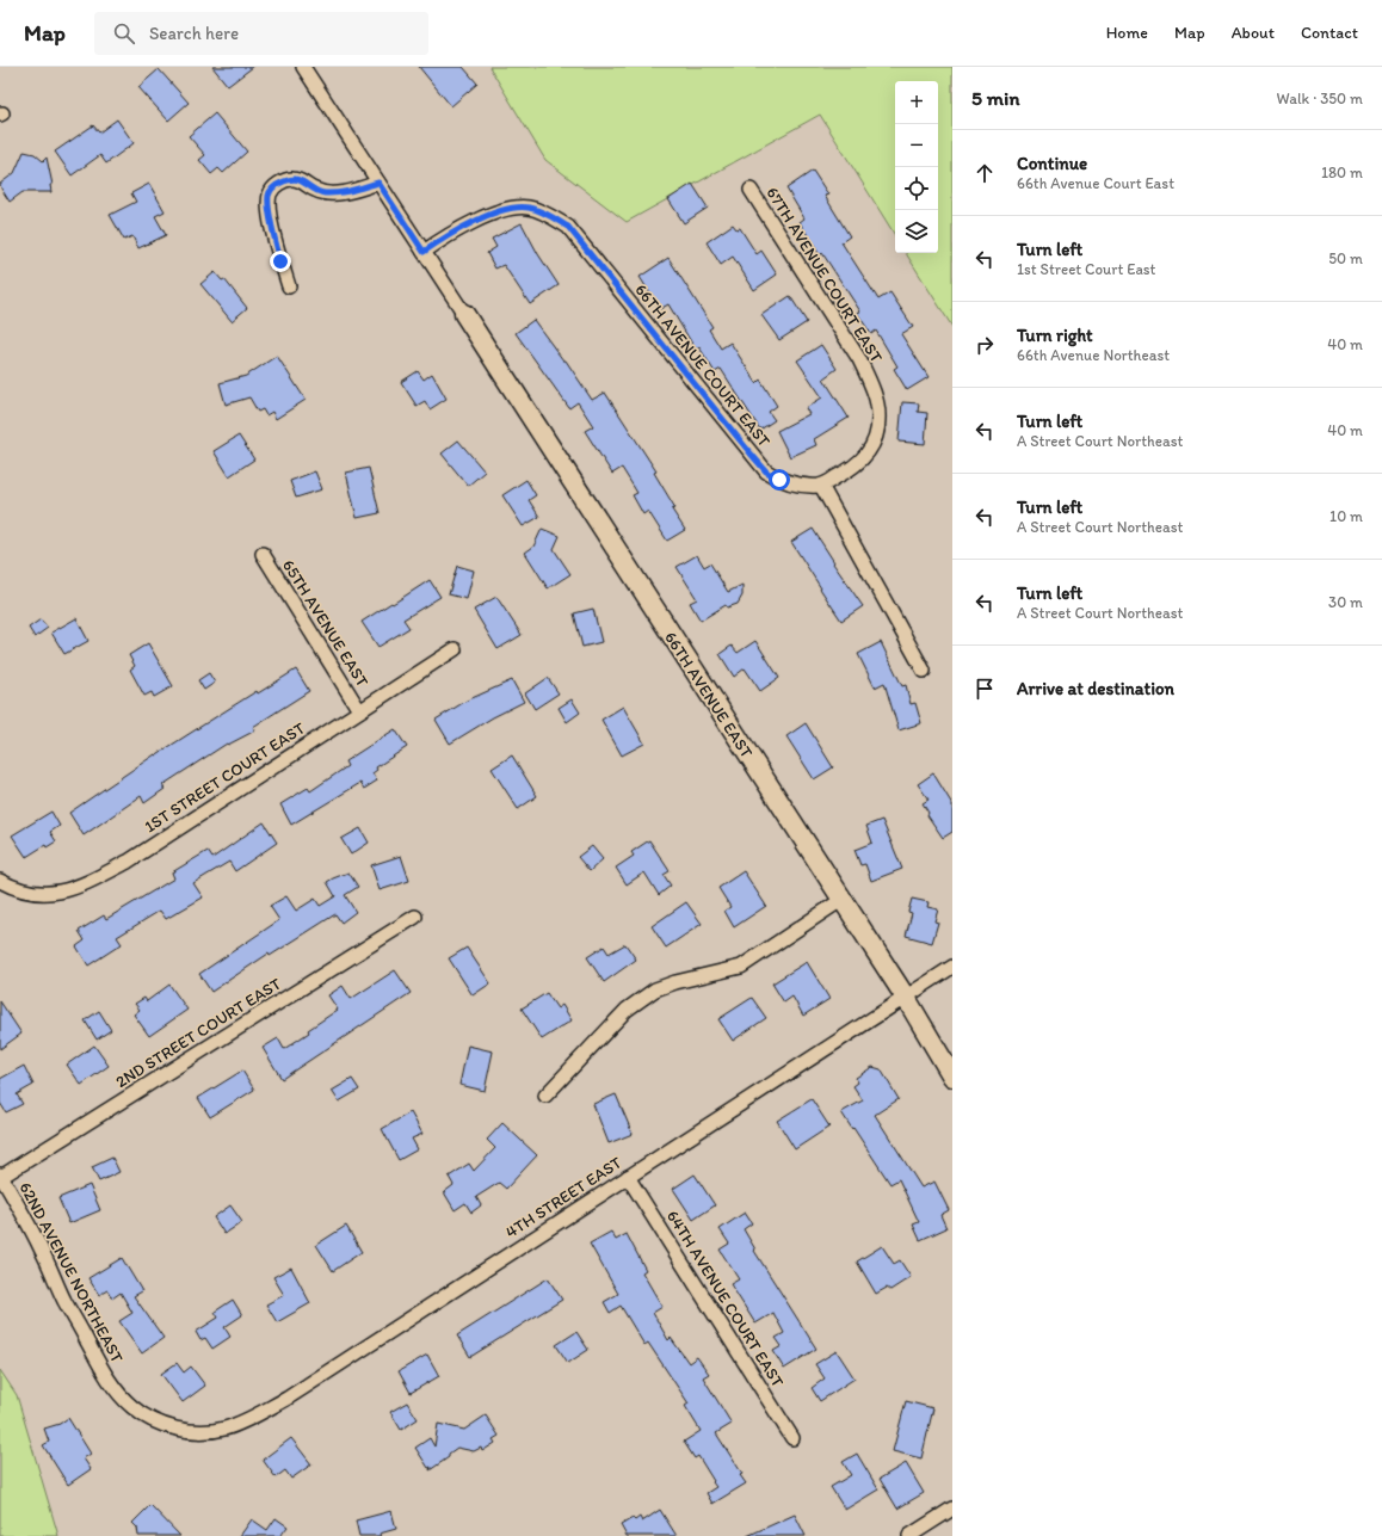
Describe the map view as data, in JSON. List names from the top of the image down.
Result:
{
  "streets": {
    "street": [
      "67TH AVENUE COURT EAST",
      "66TH AVENUE COURT EAST",
      "65TH AVENUE EAST",
      "66TH AVENUE EAST",
      "1ST STREET COURT EAST",
      "2ND STREET COURT EAST",
      "4TH STREET EAST",
      "62ND AVENUE NORTHEAST",
      "64TH AVENUE COURT EAST"
    ]
  },
  "crossings": [
    ["67TH AVENUE COURT EAST", "66TH AVENUE COURT EAST"],
    ["65TH AVENUE EAST", "1ST STREET COURT EAST"],
    ["66TH AVENUE EAST", "4TH STREET EAST"],
    ["2ND STREET COURT EAST", "62ND AVENUE NORTHEAST"],
    ["4TH STREET EAST", "62ND AVENUE NORTHEAST"],
    ["4TH STREET EAST", "64TH AVENUE COURT EAST"]
  ],
  "page": {
    "header": "Map",
    "search": "Search here",
    "nav": [
      "Home",
      "Map",
      "About",
      "Contact"
    ],
    "heading": ["5 min", "Walk · 350 m"],
    "map_buttons": ["+", "−"],
    "list": [
      ["Continue", "66th Avenue Court East", "180 m"],
      ["Turn left", "1st Street Court East", "50 m"],
      ["Turn right", "66th Avenue Northeast", "40 m"],
      ["Turn left", "A Street Court Northeast", "40 m"],
      ["Turn left", "A Street Court Northeast", "10 m"],
      ["Turn left", "A Street Court Northeast", "30 m"],
      "Arrive at destination"
    ]
  }
}
